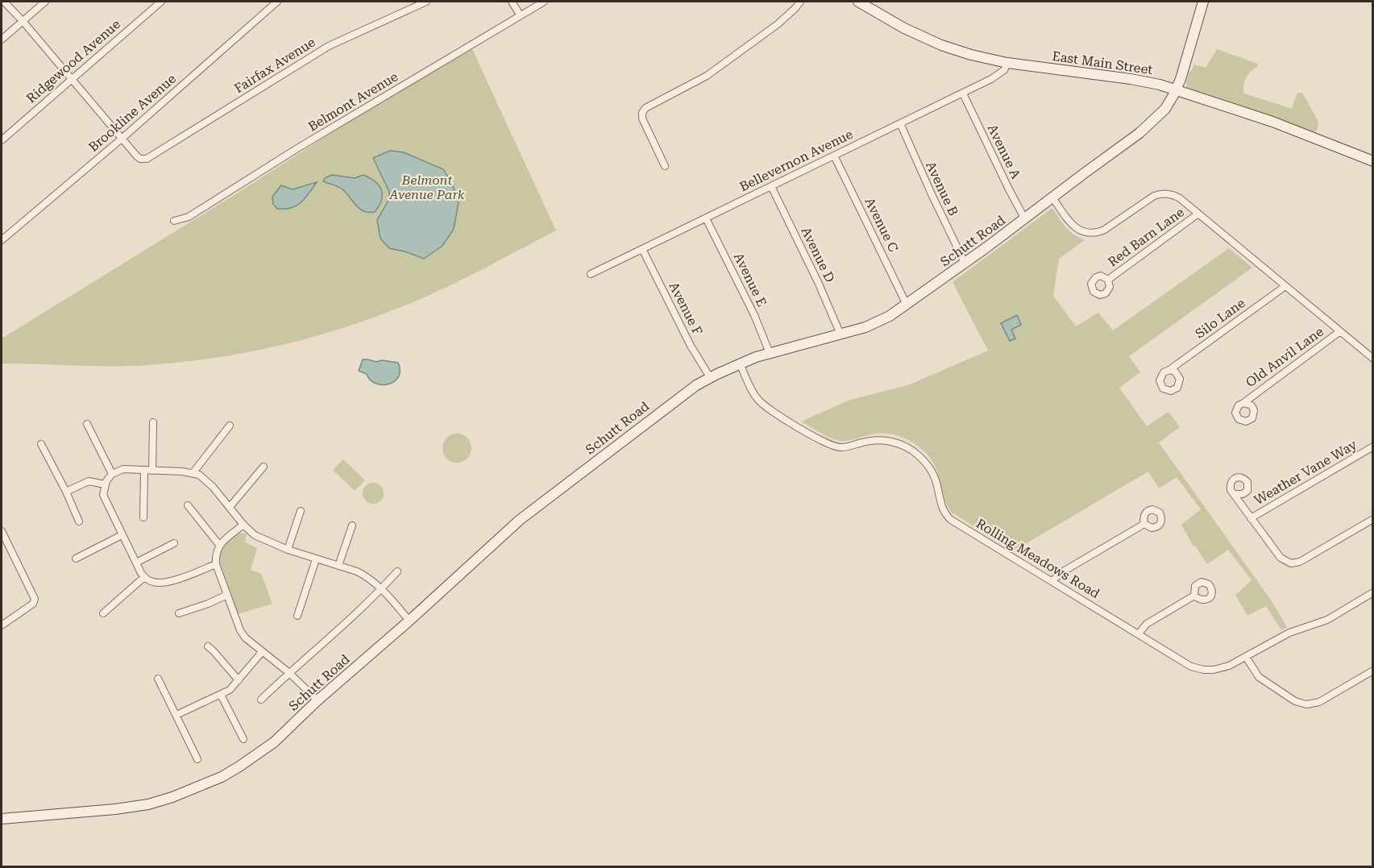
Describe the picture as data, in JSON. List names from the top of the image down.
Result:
{
  "streets": {
    "street": [
      "Ridgewood Avenue",
      "East Main Street",
      "Fairfax Avenue",
      "Belmont Avenue",
      "Brookline Avenue",
      "Avenue A",
      "Bellevernon Avenue",
      "Avenue B",
      "Avenue C",
      "Red Barn Lane",
      "Schutt Road",
      "Avenue D",
      "Avenue E",
      "Avenue F",
      "Silo Lane",
      "Old Anvil Lane",
      "Weather Vane Way",
      "Rolling Meadows Road"
    ]
  },
  "crossings": [
    ["East Main Street", "Bellevernon Avenue"],
    ["East Main Street", "Schutt Road"],
    ["Fairfax Avenue", "Brookline Avenue"],
    ["Avenue A", "Bellevernon Avenue"],
    ["Avenue A", "Schutt Road"],
    ["Bellevernon Avenue", "Avenue B"],
    ["Bellevernon Avenue", "Avenue C"],
    ["Bellevernon Avenue", "Avenue D"],
    ["Bellevernon Avenue", "Avenue E"],
    ["Bellevernon Avenue", "Avenue F"],
    ["Avenue B", "Schutt Road"],
    ["Avenue C", "Schutt Road"],
    ["Schutt Road", "Avenue D"],
    ["Schutt Road", "Avenue E"],
    ["Schutt Road", "Avenue F"],
    ["Schutt Road", "Rolling Meadows Road"]
  ],
  "parks": ["Belmont Avenue Park"]
}
